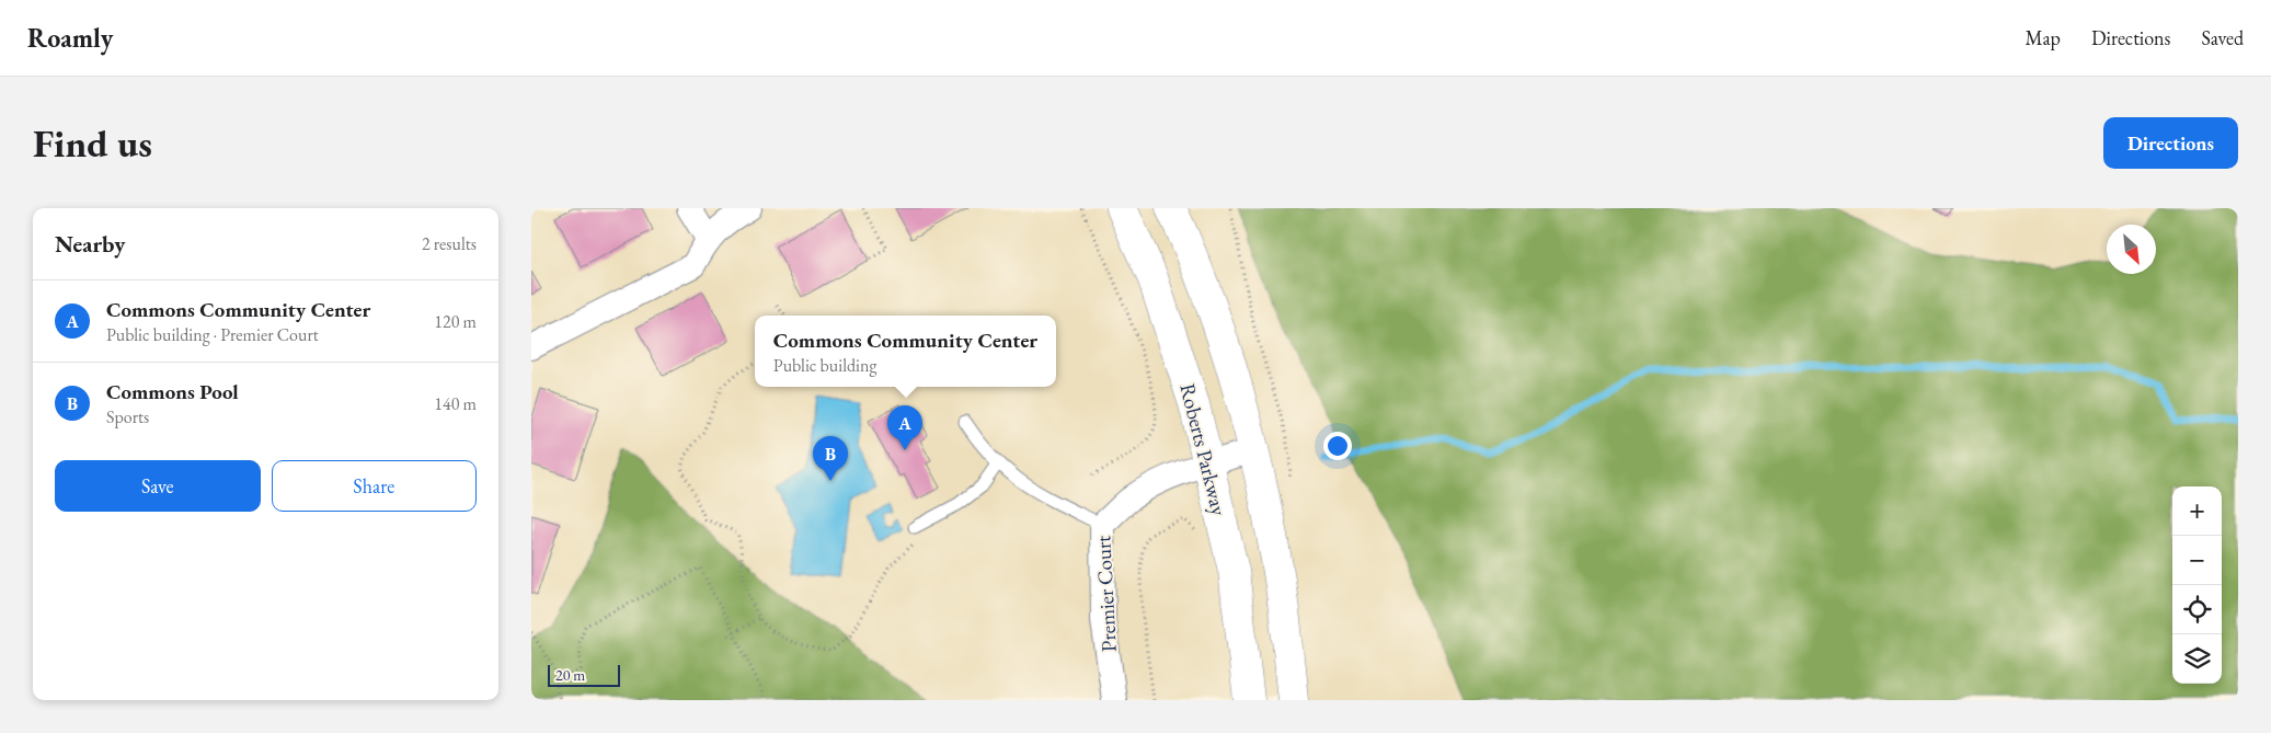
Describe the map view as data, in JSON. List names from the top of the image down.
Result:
{
  "streets": {
    "main road": ["Roberts Parkway"],
    "street": ["Premier Court"]
  },
  "crossings": [
    ["Roberts Parkway", "Premier Court"]
  ],
  "scale_bar": "20 m",
  "north": "bottom right",
  "page": {
    "header": "Roamly",
    "nav": ["Map", "Directions", "Saved"],
    "buttons": [
      "Directions",
      ["Save", "Share"]
    ],
    "title": "Find us",
    "heading": ["Nearby", "2 results"],
    "list": [
      {
        "mark": "A",
        "name": "Commons Community Center",
        "note": "Public building · Premier Court",
        "value": "120 m"
      },
      {
        "mark": "B",
        "name": "Commons Pool",
        "note": "Sports",
        "value": "140 m"
      }
    ],
    "popup": ["Commons Community Center", "Public building"],
    "pins": ["A", "B"],
    "map_buttons": ["+", "−"],
    "scale": "20 m"
  }
}
